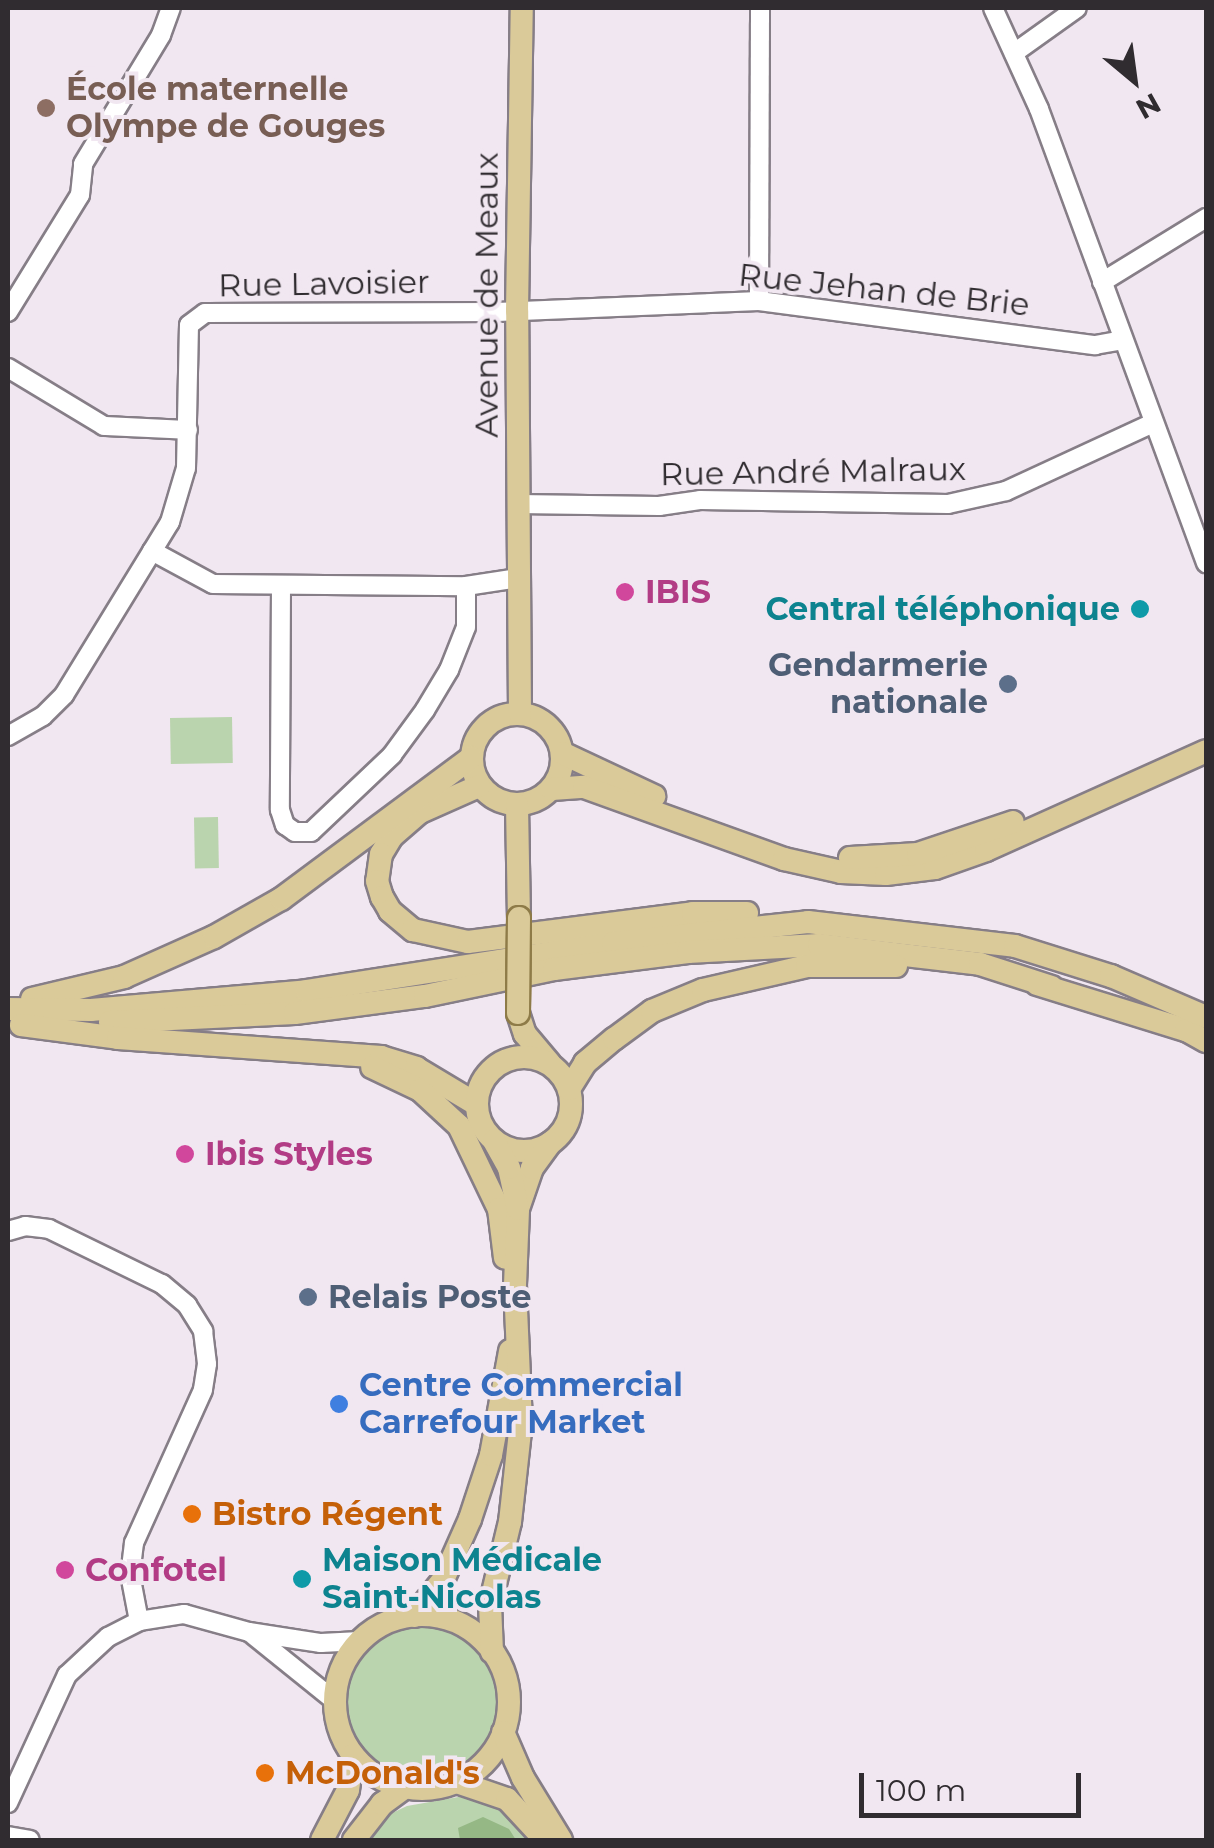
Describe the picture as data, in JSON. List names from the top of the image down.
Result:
{
  "streets": {
    "main road": ["Avenue de Meaux"],
    "street": ["Rue Lavoisier", "Rue Jehan de Brie", "Rue André Malraux"]
  },
  "crossings": [
    ["Rue Lavoisier", "Rue Jehan de Brie"],
    ["Rue Lavoisier", "Avenue de Meaux"],
    ["Rue Jehan de Brie", "Avenue de Meaux"],
    ["Avenue de Meaux", "Rue André Malraux"]
  ],
  "places": [
    "École maternelle Olympe de Gouges",
    "IBIS",
    "Central téléphonique",
    "Gendarmerie nationale",
    "Ibis Styles",
    "Relais Poste",
    "Centre Commercial Carrefour Market",
    "Bistro Régent",
    "Confotel",
    "Maison Médicale Saint-Nicolas",
    "McDonald's"
  ],
  "scale_bar": "100 m",
  "north": "bottom right"
}
